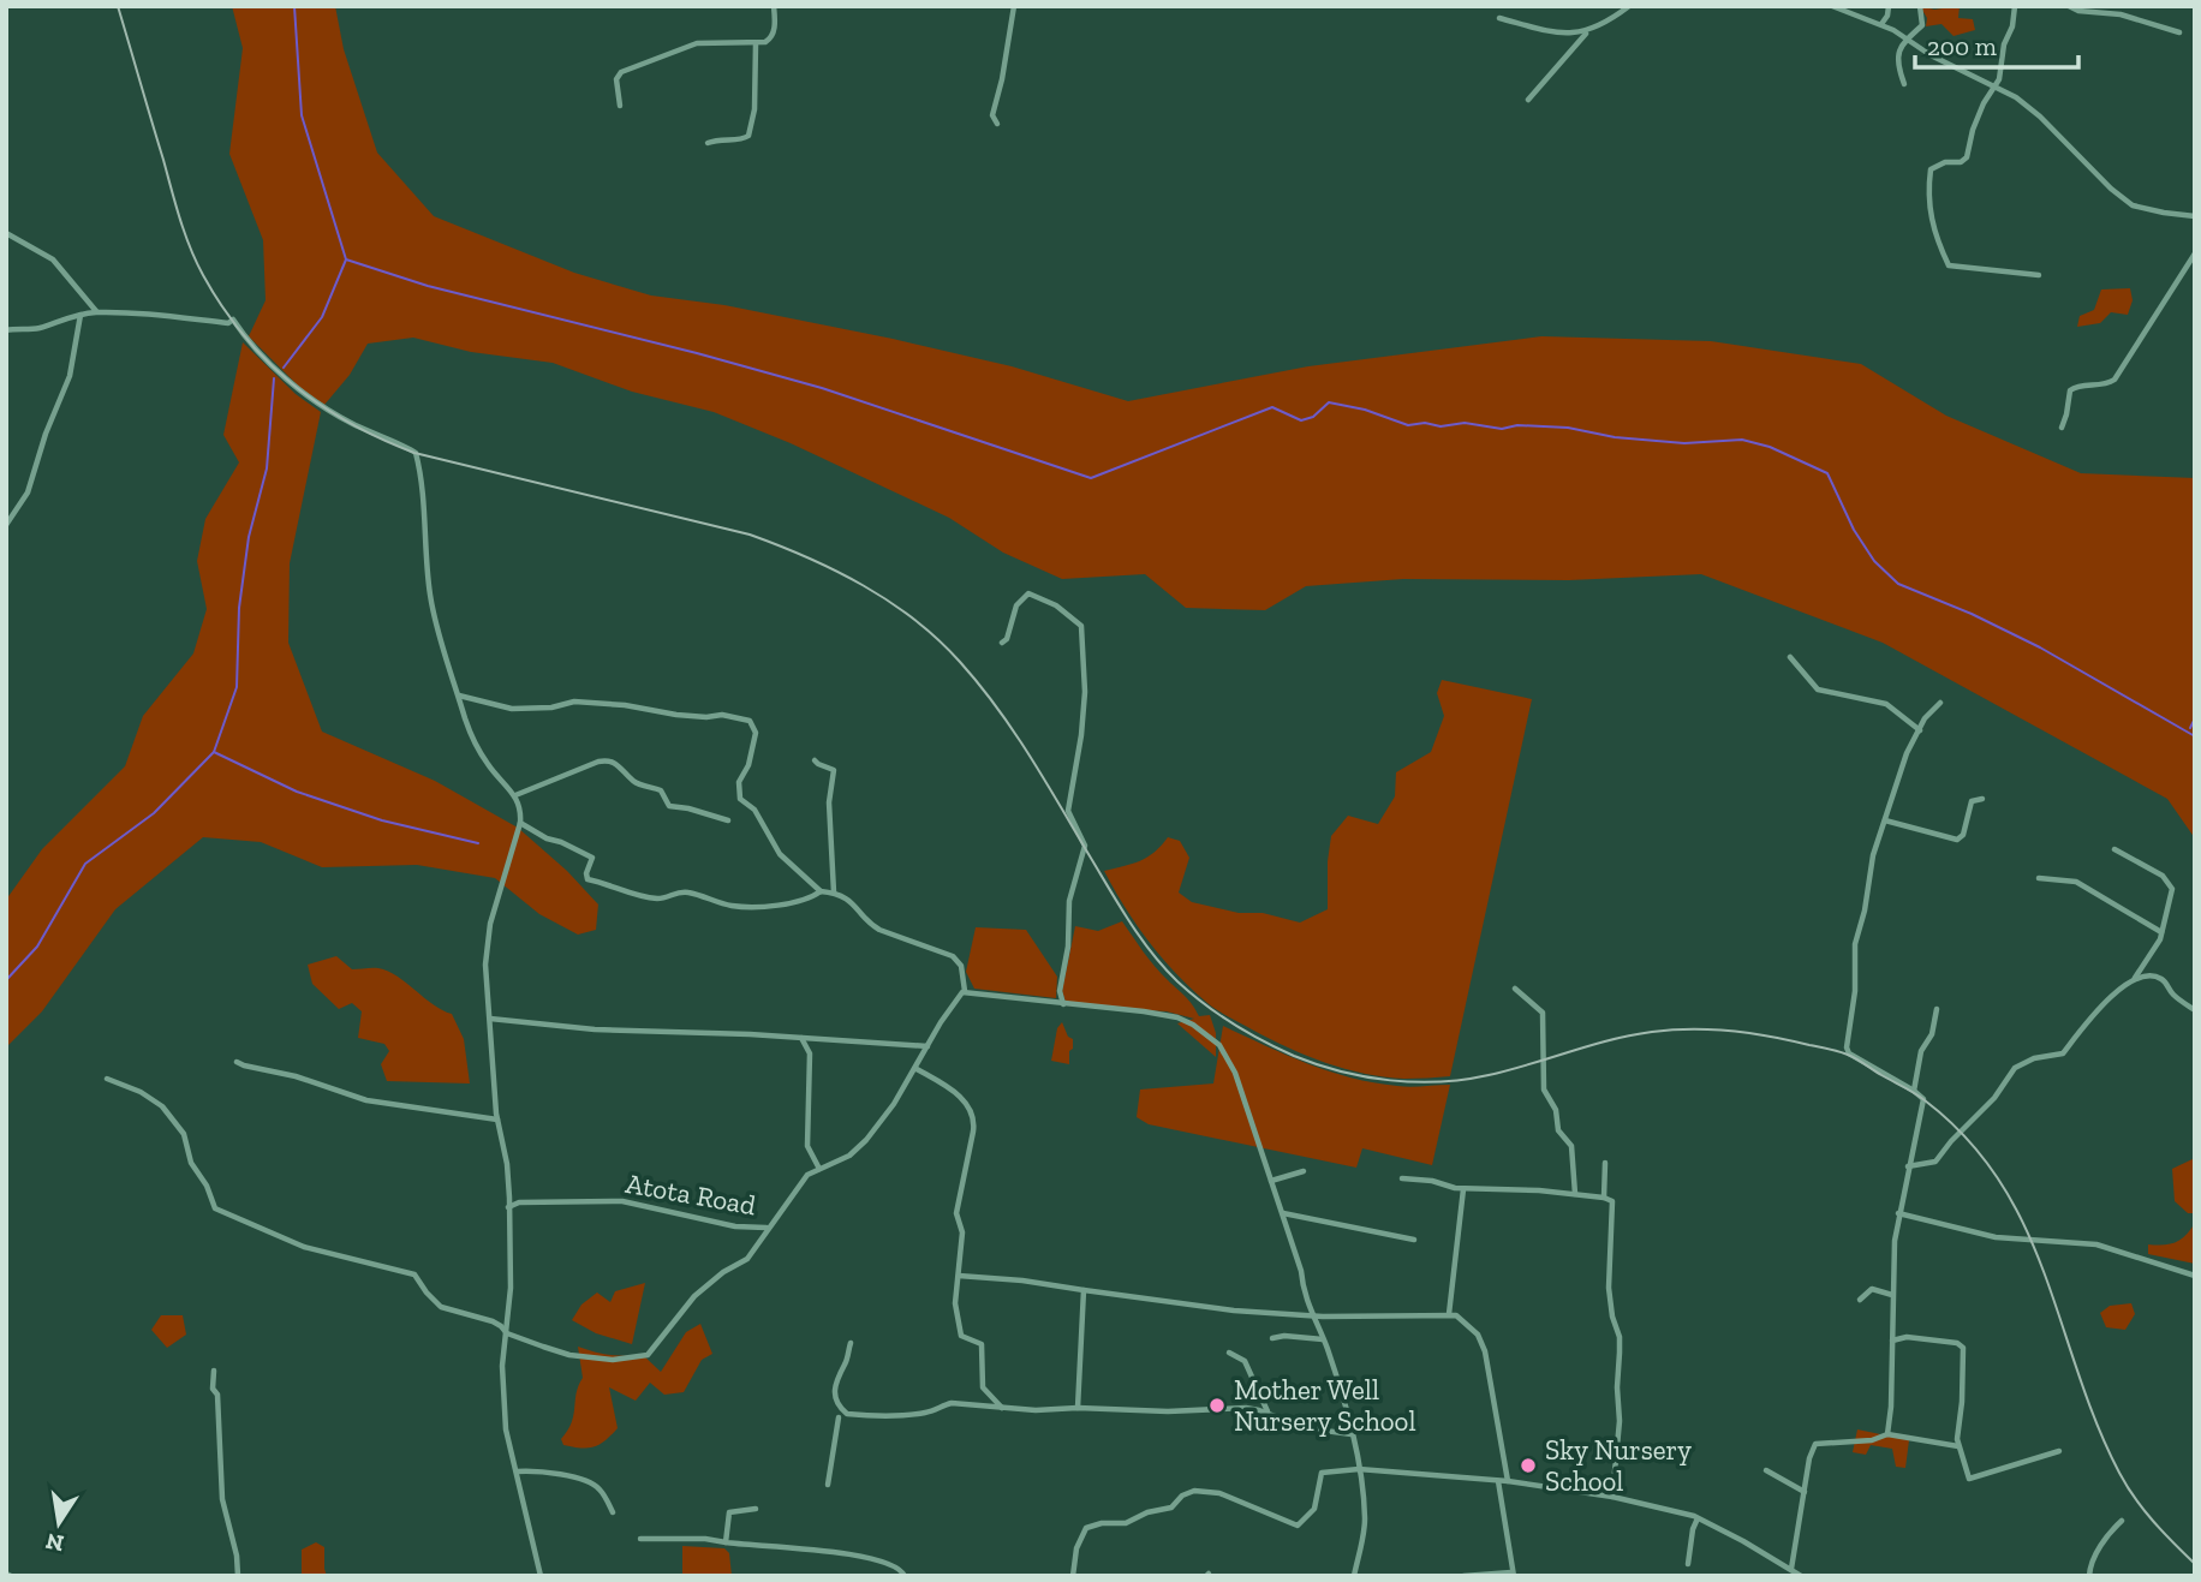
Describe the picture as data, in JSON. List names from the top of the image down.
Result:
{
  "streets": {
    "street": ["Atota Road"]
  },
  "places": ["Mother Well Nursery School", "Sky Nursery School"],
  "scale_bar": "200 m",
  "north": "bottom"
}
